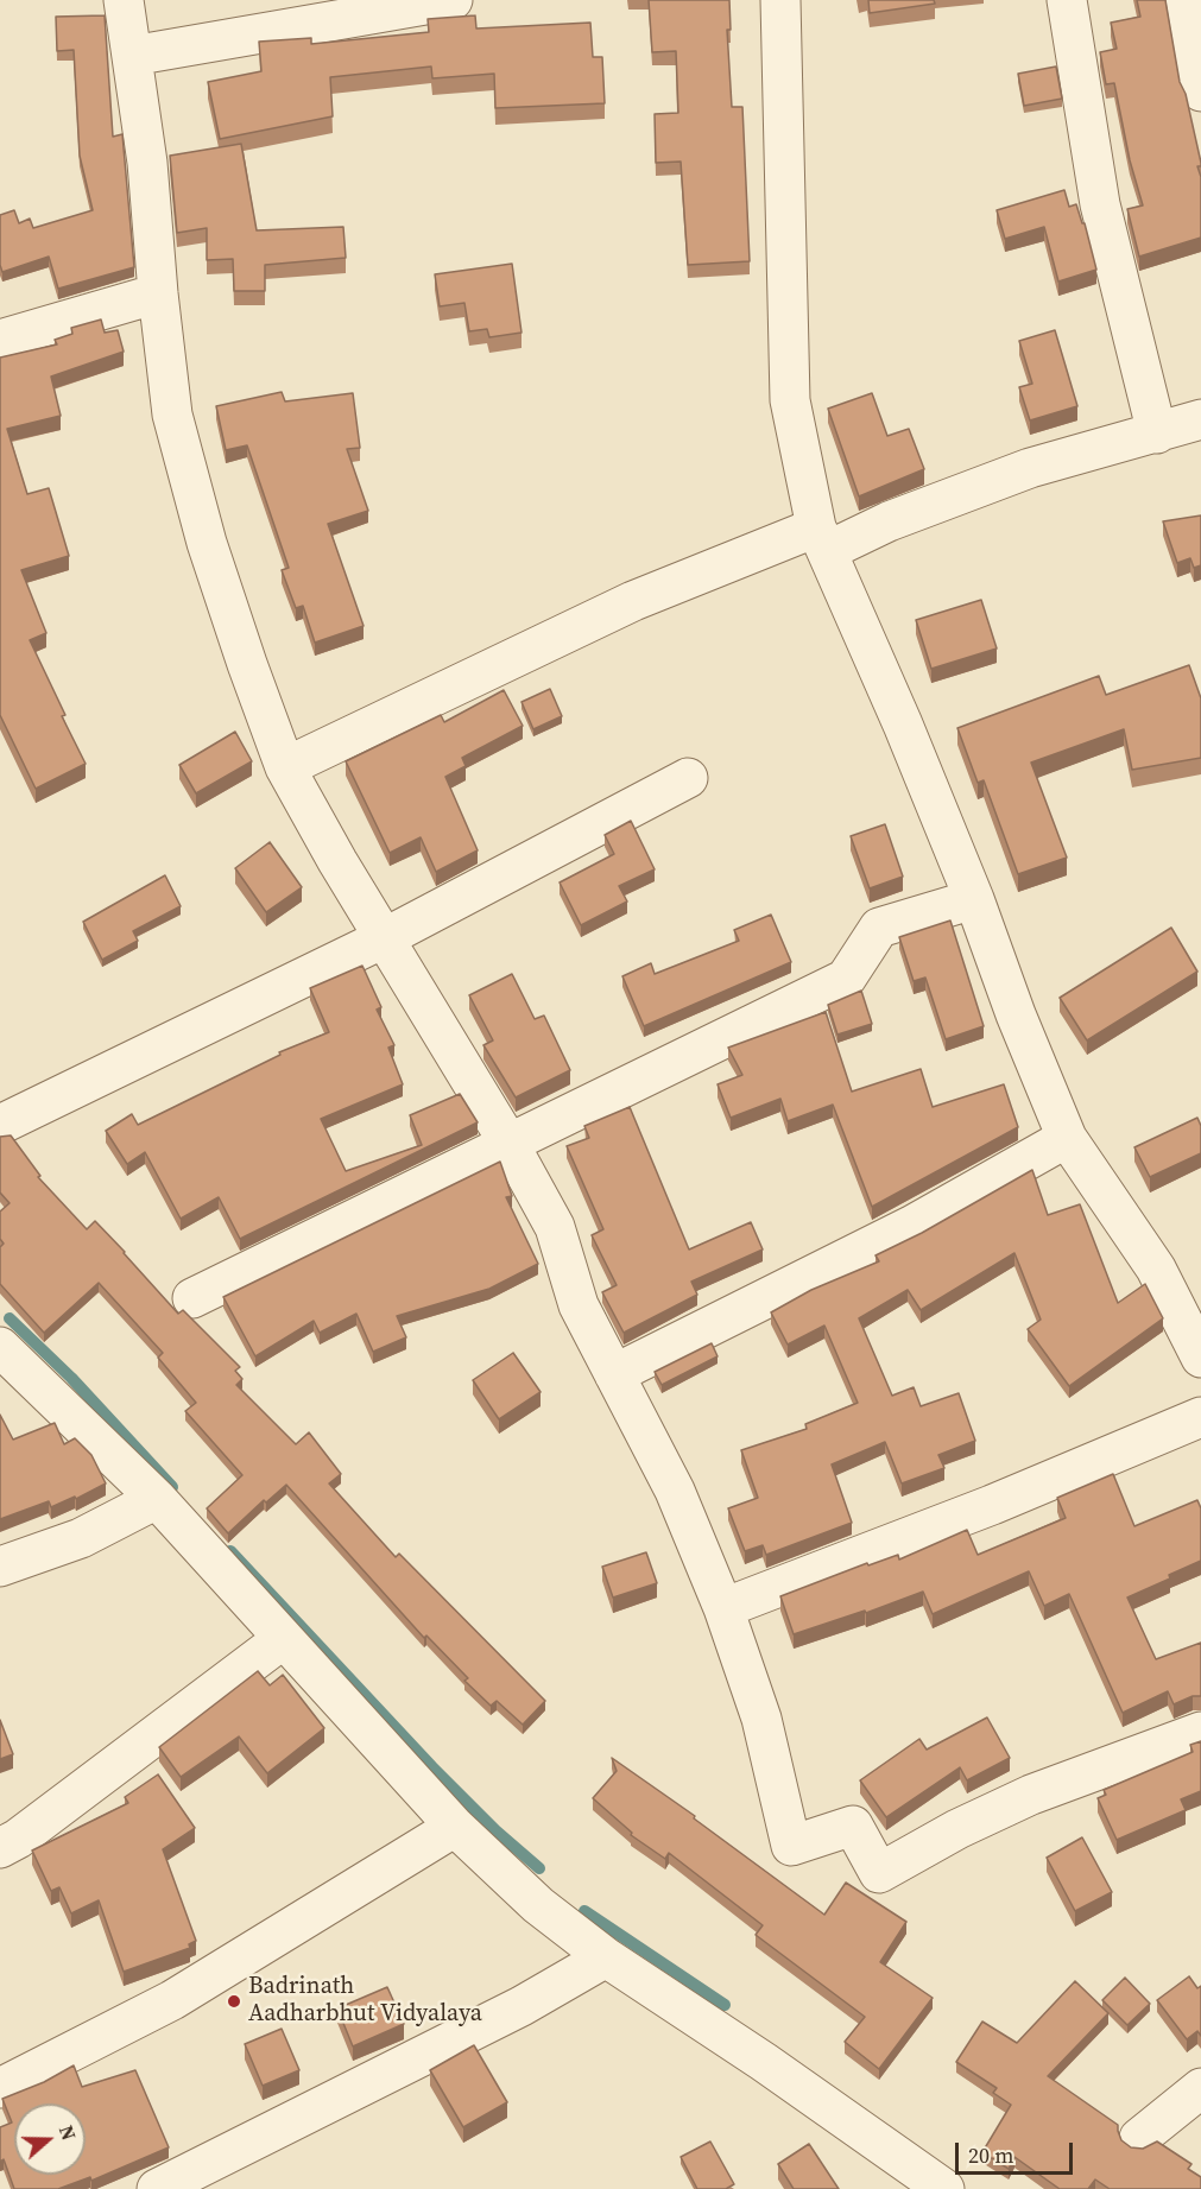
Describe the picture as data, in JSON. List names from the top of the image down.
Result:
{
  "places": ["Badrinath Aadharbhut Vidyalaya"],
  "scale_bar": "20 m",
  "north": "right"
}
